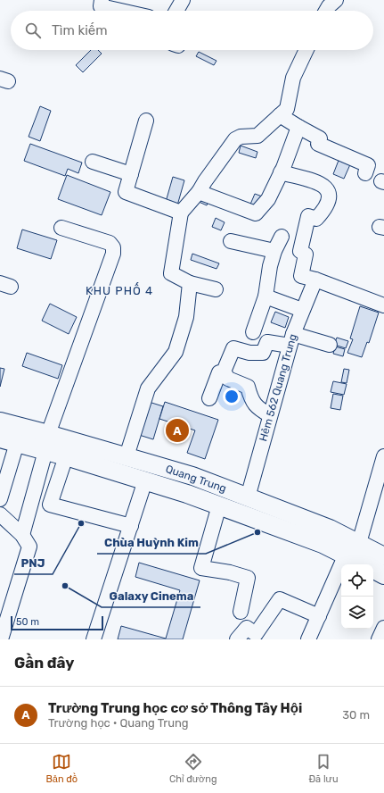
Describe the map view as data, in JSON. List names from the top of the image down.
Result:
{
  "streets": {
    "main road": ["Quang Trung"],
    "street": ["Hẻm 562 Quang Trung"]
  },
  "crossings": [
    ["Hẻm 562 Quang Trung", "Quang Trung"]
  ],
  "districts": ["KHU PHỐ 4"],
  "places": ["PNJ", "Chùa Huỳnh Kim", "Galaxy Cinema"],
  "scale_bar": "50 m",
  "page": {
    "search": "Tìm kiếm",
    "pins": "A",
    "scale": "50 m",
    "heading": "Gần đây",
    "list": [
      {
        "mark": "A",
        "name": "Trường Trung học cơ sở Thông Tây Hội",
        "note": "Trường học · Quang Trung",
        "value": "30 m"
      }
    ],
    "nav": ["Bản đồ", "Chỉ đường", "Đã lưu"]
  }
}
